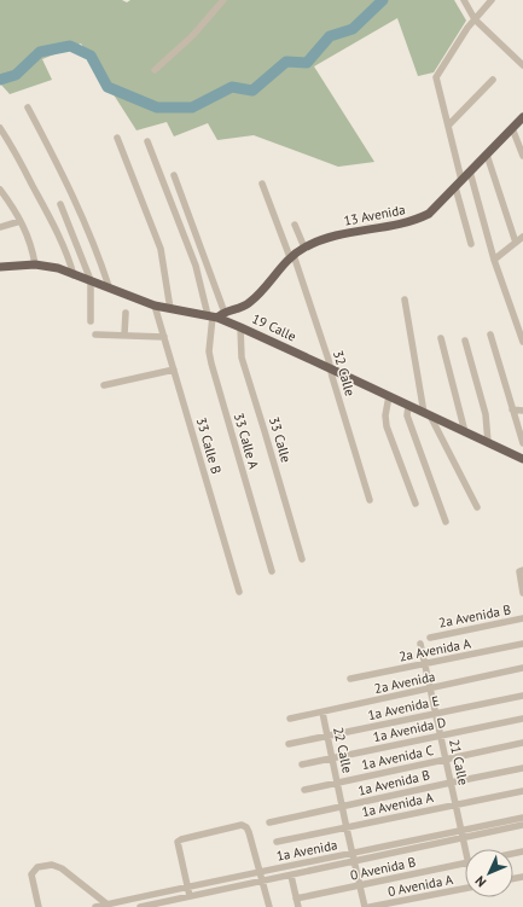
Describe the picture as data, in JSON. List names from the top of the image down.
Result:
{
  "streets": {
    "main road": ["13 Avenida", "19 Calle"],
    "street": [
      "32 Calle",
      "33 Calle",
      "33 Calle A",
      "33 Calle B",
      "2a Avenida B",
      "2a Avenida A",
      "2a Avenida",
      "1a Avenida E",
      "1a Avenida D",
      "22 Calle",
      "1a Avenida C",
      "21 Calle",
      "1a Avenida B",
      "1a Avenida A",
      "1a Avenida",
      "0 Avenida B",
      "0 Avenida A"
    ]
  },
  "crossings": [
    ["13 Avenida", "19 Calle"],
    ["13 Avenida", "32 Calle"],
    ["13 Avenida", "33 Calle A"],
    ["19 Calle", "32 Calle"],
    ["19 Calle", "33 Calle"],
    ["19 Calle", "33 Calle A"],
    ["19 Calle", "33 Calle B"],
    ["2a Avenida A", "21 Calle"],
    ["2a Avenida", "22 Calle"],
    ["2a Avenida", "21 Calle"],
    ["1a Avenida E", "22 Calle"],
    ["1a Avenida E", "21 Calle"],
    ["1a Avenida D", "22 Calle"],
    ["1a Avenida D", "21 Calle"],
    ["22 Calle", "1a Avenida C"],
    ["22 Calle", "1a Avenida B"],
    ["22 Calle", "1a Avenida A"],
    ["22 Calle", "1a Avenida"],
    ["22 Calle", "0 Avenida B"],
    ["1a Avenida C", "21 Calle"],
    ["21 Calle", "1a Avenida B"],
    ["21 Calle", "1a Avenida A"],
    ["21 Calle", "1a Avenida"]
  ],
  "north": "bottom left"
}
